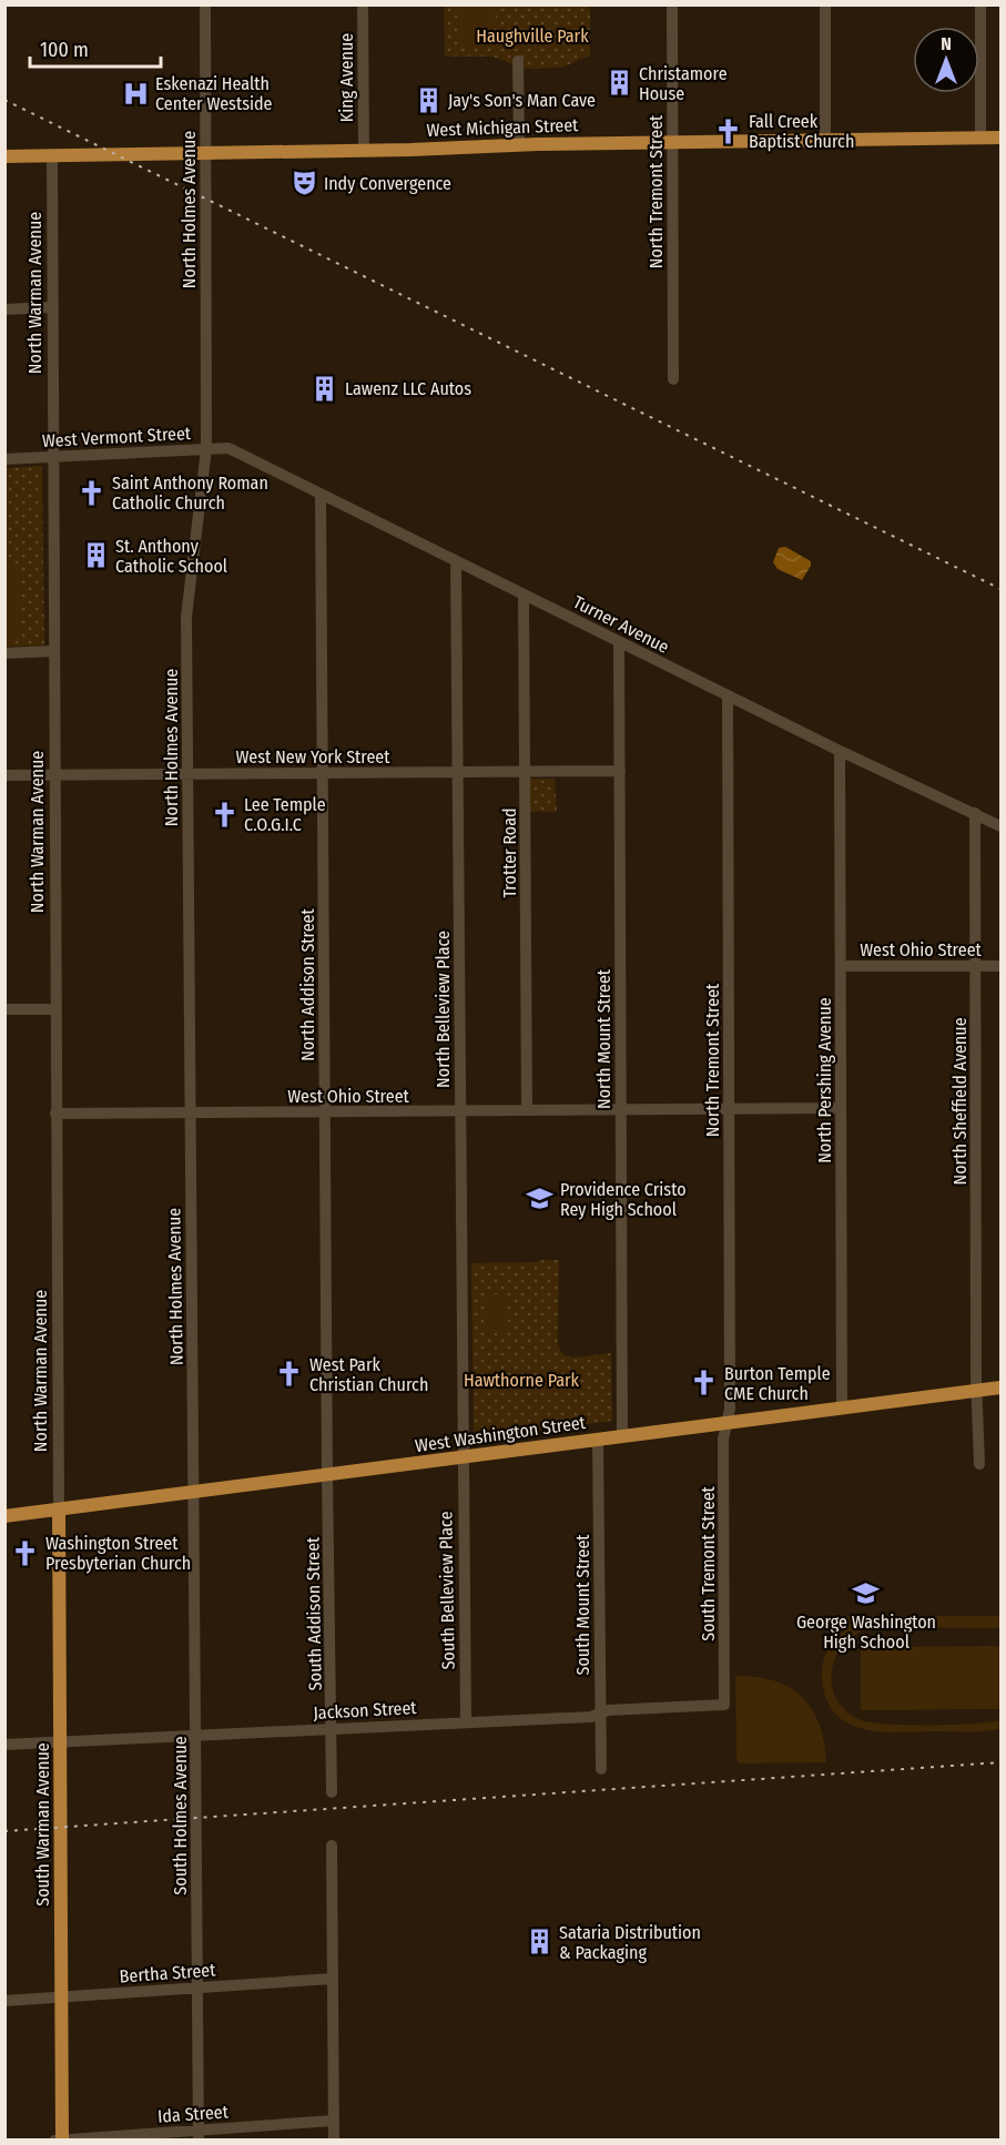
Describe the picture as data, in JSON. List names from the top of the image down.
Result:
{
  "streets": {
    "main road": ["West Michigan Street", "West Washington Street", "South Warman Avenue"],
    "street": [
      "King Avenue",
      "North Tremont Street",
      "North Holmes Avenue",
      "North Warman Avenue",
      "West Vermont Street",
      "Turner Avenue",
      "West New York Street",
      "Trotter Road",
      "West Ohio Street",
      "North Addison Street",
      "North Belleview Place",
      "North Mount Street",
      "North Pershing Avenue",
      "North Sheffield Avenue",
      "South Tremont Street",
      "South Belleview Place",
      "South Mount Street",
      "South Addison Street",
      "Jackson Street",
      "South Holmes Avenue",
      "Bertha Street",
      "Ida Street"
    ]
  },
  "crossings": [
    ["King Avenue", "West Michigan Street"],
    ["West Michigan Street", "North Tremont Street"],
    ["West Michigan Street", "North Holmes Avenue"],
    ["West Michigan Street", "North Warman Avenue"],
    ["North Tremont Street", "Turner Avenue"],
    ["North Tremont Street", "West Ohio Street"],
    ["North Tremont Street", "West Washington Street"],
    ["North Tremont Street", "South Tremont Street"],
    ["North Holmes Avenue", "West Vermont Street"],
    ["North Holmes Avenue", "West New York Street"],
    ["North Holmes Avenue", "West Ohio Street"],
    ["North Holmes Avenue", "West Washington Street"],
    ["North Holmes Avenue", "South Holmes Avenue"],
    ["North Warman Avenue", "West Vermont Street"],
    ["North Warman Avenue", "West New York Street"],
    ["North Warman Avenue", "West Ohio Street"],
    ["North Warman Avenue", "West Washington Street"],
    ["North Warman Avenue", "South Warman Avenue"],
    ["West Vermont Street", "Turner Avenue"],
    ["Turner Avenue", "Trotter Road"],
    ["Turner Avenue", "North Addison Street"],
    ["Turner Avenue", "North Belleview Place"],
    ["Turner Avenue", "North Mount Street"],
    ["Turner Avenue", "North Pershing Avenue"],
    ["Turner Avenue", "North Sheffield Avenue"],
    ["West New York Street", "Trotter Road"],
    ["West New York Street", "North Addison Street"],
    ["West New York Street", "North Belleview Place"],
    ["West New York Street", "North Mount Street"],
    ["Trotter Road", "West Ohio Street"],
    ["West Ohio Street", "North Addison Street"],
    ["West Ohio Street", "North Belleview Place"],
    ["West Ohio Street", "North Mount Street"],
    ["West Ohio Street", "North Pershing Avenue"],
    ["West Ohio Street", "North Sheffield Avenue"],
    ["North Addison Street", "West Washington Street"],
    ["North Addison Street", "South Addison Street"],
    ["North Belleview Place", "West Washington Street"],
    ["North Belleview Place", "South Belleview Place"],
    ["North Mount Street", "West Washington Street"],
    ["North Pershing Avenue", "West Washington Street"],
    ["North Sheffield Avenue", "West Washington Street"],
    ["West Washington Street", "South Tremont Street"],
    ["West Washington Street", "South Belleview Place"],
    ["West Washington Street", "South Mount Street"],
    ["West Washington Street", "South Addison Street"],
    ["West Washington Street", "South Holmes Avenue"],
    ["West Washington Street", "South Warman Avenue"],
    ["South Tremont Street", "Jackson Street"],
    ["South Belleview Place", "Jackson Street"],
    ["South Mount Street", "Jackson Street"],
    ["South Addison Street", "Jackson Street"],
    ["Jackson Street", "South Holmes Avenue"],
    ["Jackson Street", "South Warman Avenue"],
    ["South Holmes Avenue", "Bertha Street"],
    ["South Holmes Avenue", "Ida Street"],
    ["South Warman Avenue", "Bertha Street"],
    ["South Warman Avenue", "Ida Street"]
  ],
  "parks": ["Haughville Park", "Hawthorne Park"],
  "places": {
    "building": [
      "Christamore House",
      "Jay's Son's Man Cave",
      "Lawenz LLC Autos",
      "St. Anthony Catholic School",
      "Sataria Distribution & Packaging"
    ],
    "hospital": ["Eskenazi Health Center Westside"],
    "church": [
      "Fall Creek Baptist Church",
      "Saint Anthony Roman Catholic Church",
      "Lee Temple C.O.G.I.C",
      "West Park Christian Church",
      "Burton Temple CME Church",
      "Washington Street Presbyterian Church"
    ],
    "theatre": ["Indy Convergence"],
    "school or university": ["Providence Cristo Rey High School", "George Washington High School"]
  },
  "scale_bar": "100 m",
  "north": "top"
}
